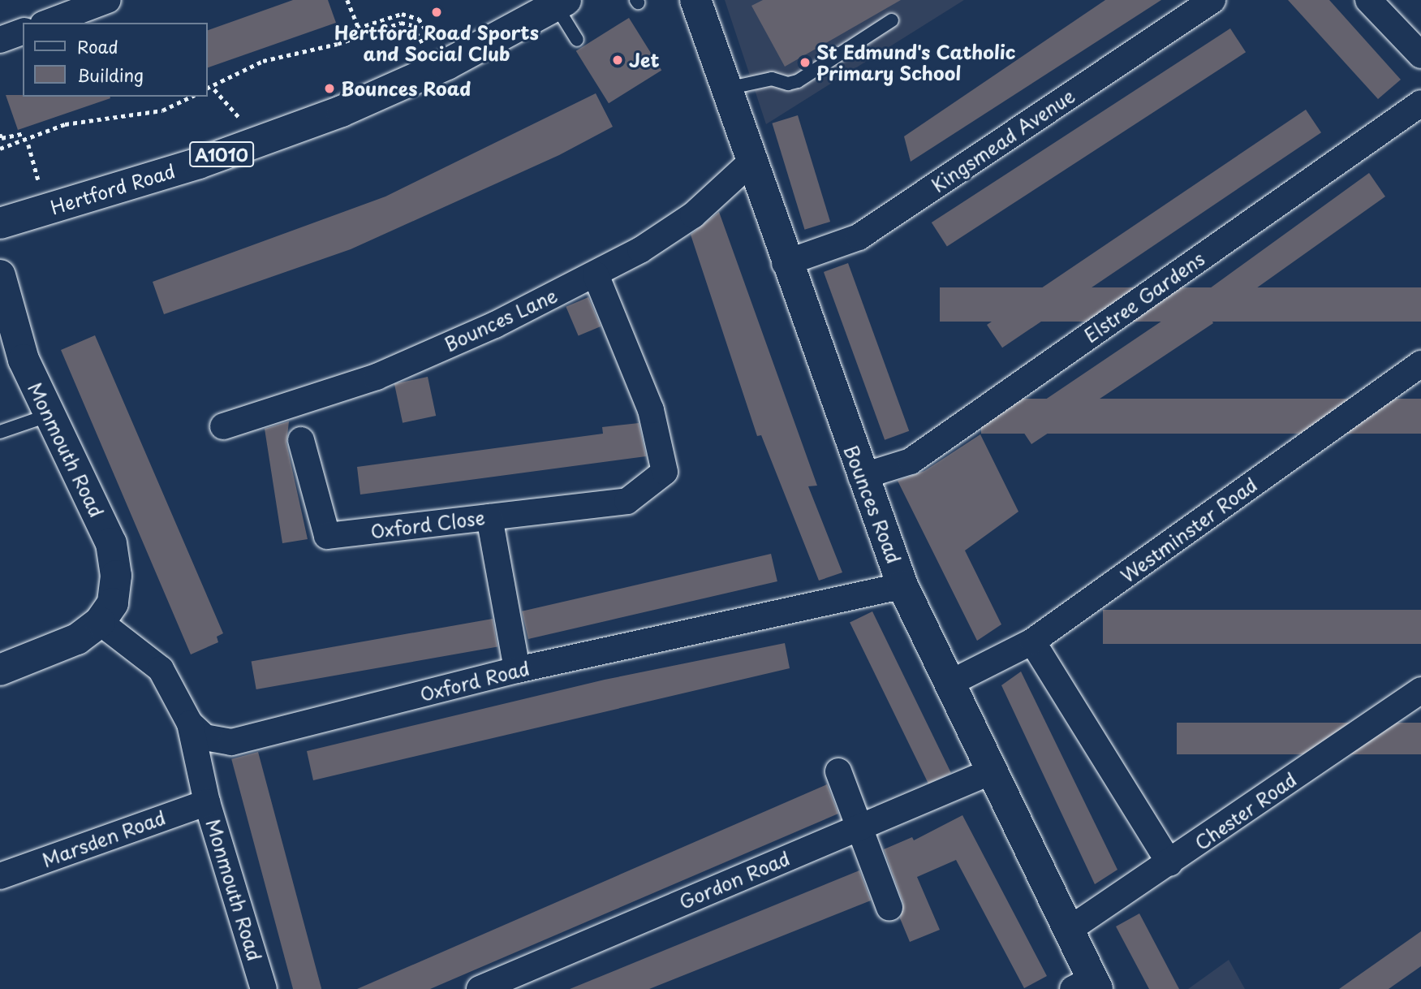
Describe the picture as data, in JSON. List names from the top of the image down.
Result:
{
  "streets": {
    "street": [
      "Kingsmead Avenue",
      "A1010",
      "Hertford Road",
      "Elstree Gardens",
      "Bounces Lane",
      "Monmouth Road",
      "Bounces Road",
      "Oxford Close",
      "Westminster Road",
      "Oxford Road",
      "Chester Road",
      "Marsden Road",
      "Gordon Road"
    ]
  },
  "crossings": [
    ["Kingsmead Avenue", "Bounces Road"],
    ["Elstree Gardens", "Bounces Road"],
    ["Bounces Lane", "Bounces Road"],
    ["Bounces Lane", "Oxford Close"],
    ["Monmouth Road", "Oxford Road"],
    ["Monmouth Road", "Marsden Road"],
    ["Bounces Road", "Westminster Road"],
    ["Bounces Road", "Oxford Road"],
    ["Bounces Road", "Chester Road"],
    ["Bounces Road", "Gordon Road"]
  ],
  "places": [
    "Hertford Road Sports and Social Club",
    "Jet",
    "St Edmund's Catholic Primary School",
    "Bounces Road"
  ],
  "legend": ["Road", "Building"]
}
